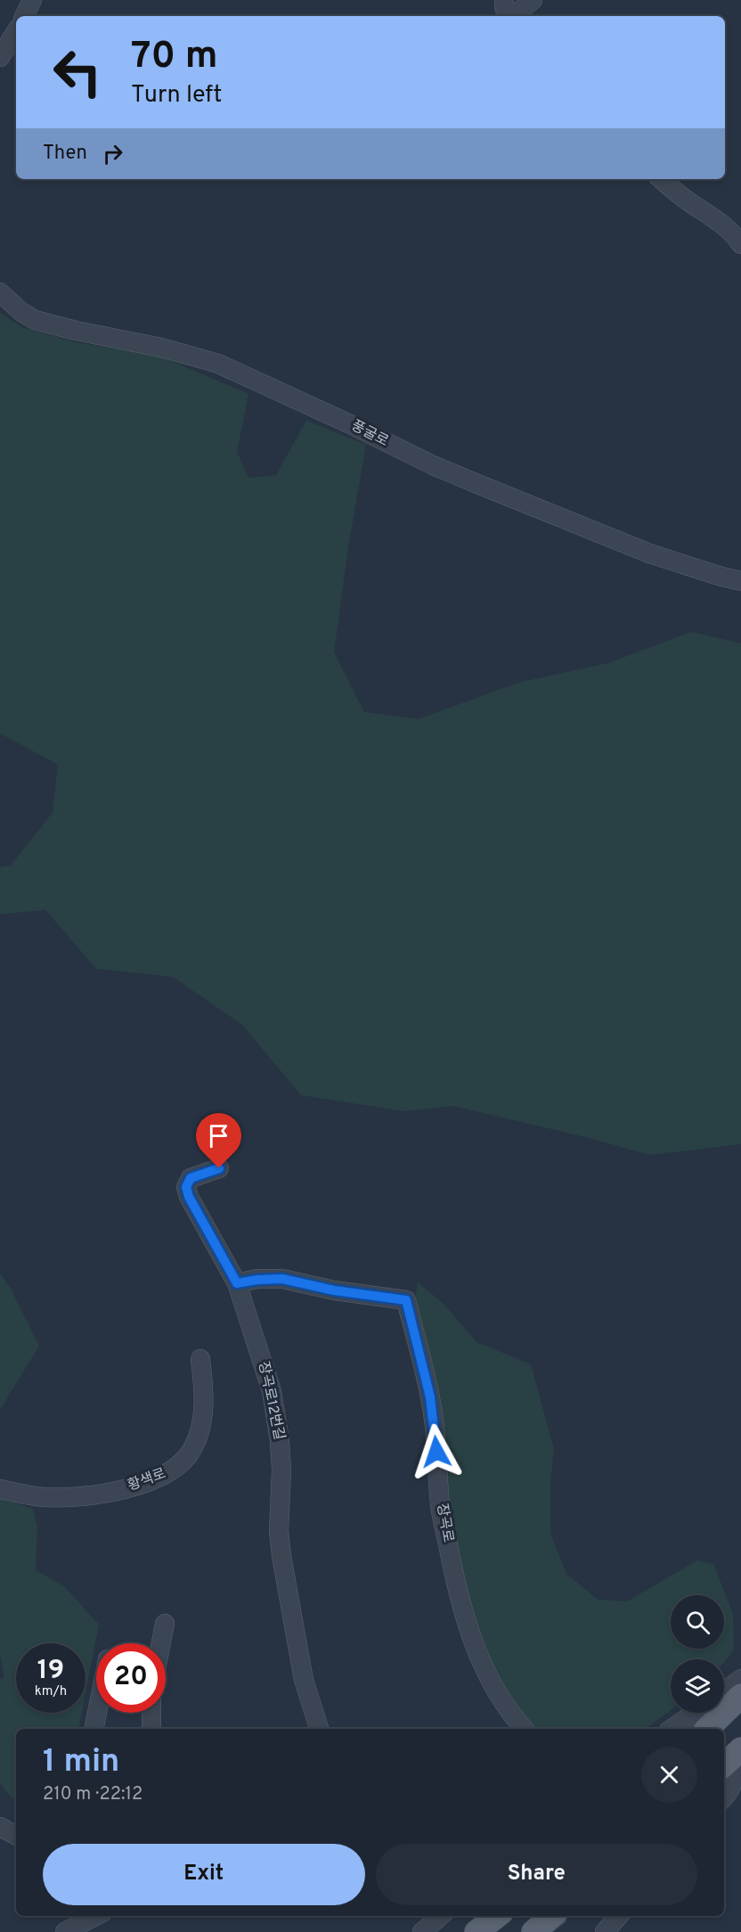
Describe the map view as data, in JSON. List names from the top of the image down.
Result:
{
  "streets": {
    "street": [
      "풍굴로",
      "장곡로12번길",
      "황색로",
      "장곡로"
    ]
  },
  "crossings": [
    ["장곡로12번길", "장곡로"]
  ],
  "page": {
    "turn": ["70 m", "Turn left"],
    "then": "Then",
    "speed": "19 km/h",
    "limit": "20",
    "heading": ["1 min", "210 m · 22:12"],
    "buttons": ["Exit", "Share"]
  }
}
